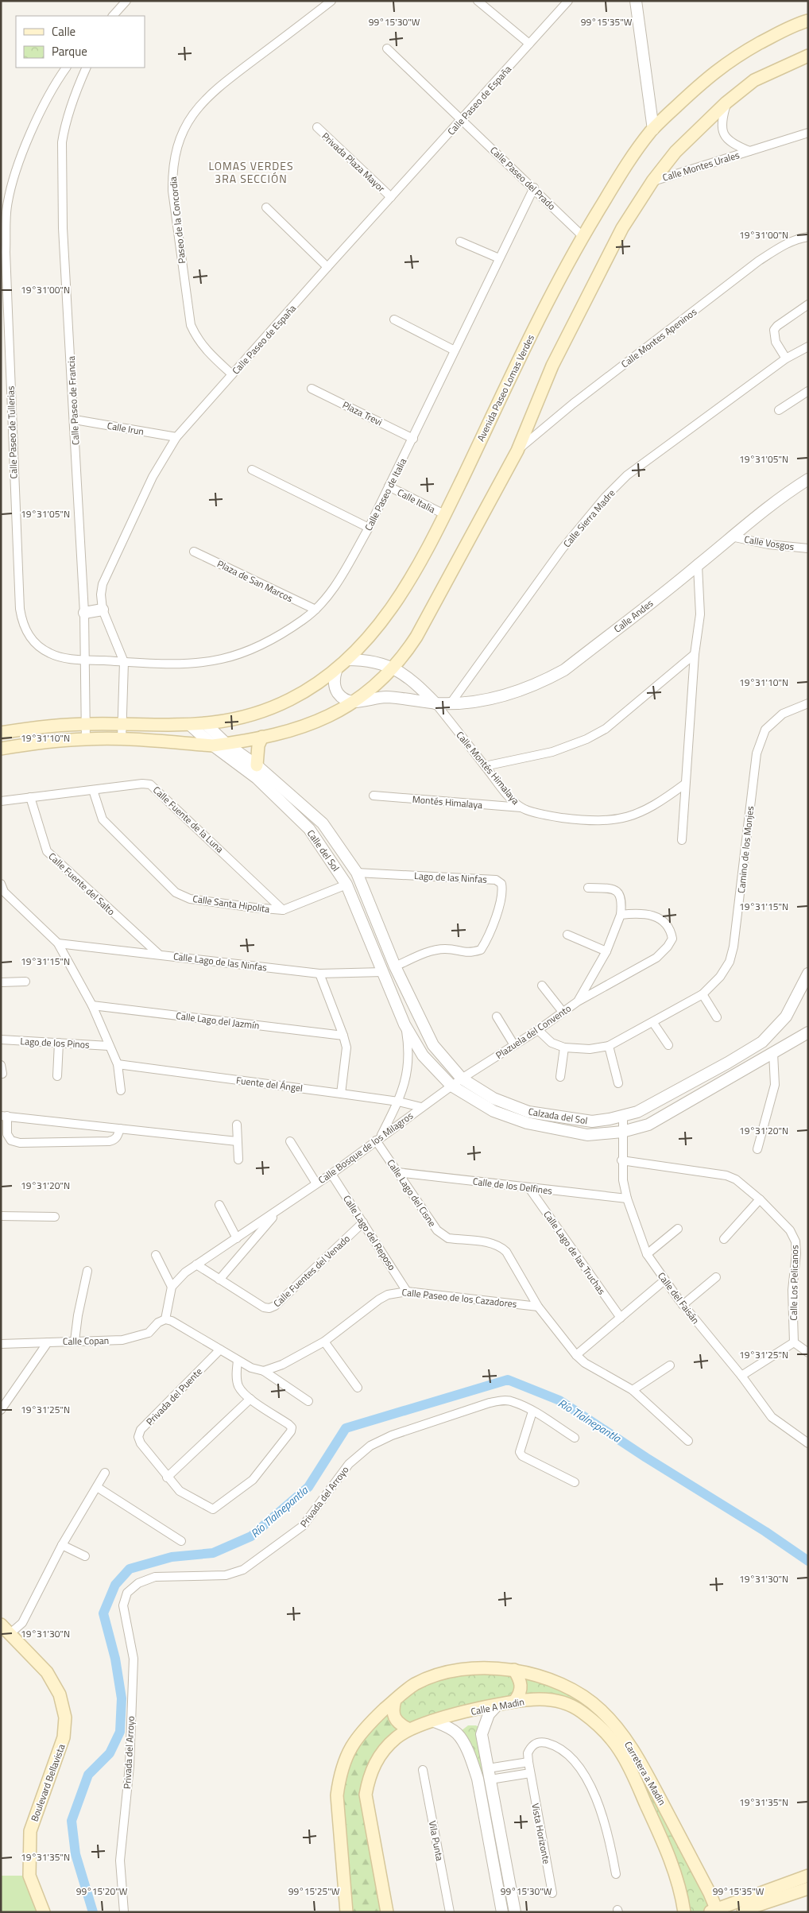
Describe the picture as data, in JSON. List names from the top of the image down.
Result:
{
  "streets": {
    "main road": [
      "Avenida Paseo Lomas Verdes",
      "Calle A Madin",
      "Carretera a Madin",
      "Boulevard Bellavista"
    ],
    "street": [
      "Calle Paseo de España",
      "Privada Plaza Mayor",
      "Calle Montes Urales",
      "Calle Paseo del Prado",
      "Paseo de la Concordia",
      "Calle Montes Apeninos",
      "Calle Paseo de Francia",
      "Plaza Trevi",
      "Calle Irun",
      "Calle Paseo de Tullerias",
      "Calle Paseo de Italia",
      "Calle Italia",
      "Calle Sierra Madre",
      "Calle Vosgos",
      "Plaza de San Marcos",
      "Calle Andes",
      "Calle Montés Himalaya",
      "Montés Himalaya",
      "Calle Fuente de la Luna",
      "Camino de los Monjes",
      "Calle del Sol",
      "Lago de las Ninfas",
      "Calle Fuente del Salto",
      "Calle Santa Hipolita",
      "Calle Lago de las Ninfas",
      "Calle Lago del Jazmín",
      "Plazuela del Convento",
      "Lago de los Pinos",
      "Fuente del Ángel",
      "Calzada del Sol",
      "Calle Bosque de los Milagros",
      "Calle de los Delfines",
      "Calle Lago del Cisne",
      "Calle Lago del Reposo",
      "Calle Lago de las Truchas",
      "Calle Fuentes del Venado",
      "Calle Los Pelicanos",
      "Calle Paseo de los Cazadores",
      "Calle del Faisán",
      "Calle Copan",
      "Privada del Puente",
      "Privada del Arroyo",
      "Vista Horizonte",
      "Vila Punta"
    ]
  },
  "crossings": [
    ["Calle Paseo de España", "Privada Plaza Mayor"],
    ["Calle Paseo de España", "Calle Paseo del Prado"],
    ["Calle Paseo de España", "Paseo de la Concordia"],
    ["Calle Paseo de España", "Avenida Paseo Lomas Verdes"],
    ["Calle Paseo de España", "Calle Irun"],
    ["Calle Paseo de España", "Calle Paseo de Tullerias"],
    ["Calle Paseo de España", "Calle Paseo de Italia"],
    ["Calle Paseo del Prado", "Avenida Paseo Lomas Verdes"],
    ["Calle Paseo del Prado", "Calle Paseo de Italia"],
    ["Avenida Paseo Lomas Verdes", "Calle Paseo de Francia"],
    ["Avenida Paseo Lomas Verdes", "Calle Italia"],
    ["Avenida Paseo Lomas Verdes", "Calle Montés Himalaya"],
    ["Avenida Paseo Lomas Verdes", "Calle del Sol"],
    ["Calle Paseo de Francia", "Calle Irun"],
    ["Calle Paseo de Francia", "Calle Paseo de Tullerias"],
    ["Plaza Trevi", "Calle Paseo de Italia"],
    ["Calle Paseo de Tullerias", "Calle Paseo de Italia"],
    ["Calle Paseo de Italia", "Calle Italia"],
    ["Calle Paseo de Italia", "Plaza de San Marcos"],
    ["Calle Sierra Madre", "Calle Andes"],
    ["Calle Vosgos", "Calle Andes"],
    ["Calle Andes", "Calle Montés Himalaya"],
    ["Calle Montés Himalaya", "Montés Himalaya"],
    ["Calle Fuente de la Luna", "Calle Fuente del Salto"],
    ["Calle Fuente de la Luna", "Calle Santa Hipolita"],
    ["Camino de los Monjes", "Plazuela del Convento"],
    ["Calle del Sol", "Lago de las Ninfas"],
    ["Calle del Sol", "Calle Santa Hipolita"],
    ["Calle del Sol", "Calle Lago de las Ninfas"],
    ["Calle del Sol", "Calzada del Sol"],
    ["Lago de las Ninfas", "Calzada del Sol"],
    ["Calle Fuente del Salto", "Calle Lago de las Ninfas"],
    ["Calle Lago de las Ninfas", "Calzada del Sol"],
    ["Plazuela del Convento", "Calzada del Sol"],
    ["Plazuela del Convento", "Calle Bosque de los Milagros"],
    ["Fuente del Ángel", "Calle Bosque de los Milagros"],
    ["Calzada del Sol", "Calle Bosque de los Milagros"],
    ["Calzada del Sol", "Calle del Faisán"],
    ["Calle Bosque de los Milagros", "Calle Lago del Cisne"],
    ["Calle Bosque de los Milagros", "Calle Lago del Reposo"],
    ["Calle Bosque de los Milagros", "Calle Fuentes del Venado"],
    ["Calle de los Delfines", "Calle Lago del Cisne"],
    ["Calle de los Delfines", "Calle Lago de las Truchas"],
    ["Calle de los Delfines", "Calle del Faisán"],
    ["Calle Lago del Cisne", "Calle Paseo de los Cazadores"],
    ["Calle Lago del Reposo", "Calle Fuentes del Venado"],
    ["Calle Lago del Reposo", "Calle Paseo de los Cazadores"],
    ["Calle Los Pelicanos", "Calle del Faisán"]
  ],
  "districts": ["LOMAS VERDES 3RA SECCIÓN"],
  "water": ["Río Tlalnepantla"],
  "legend": ["Calle", "Parque"],
  "coordinates": [
    "99°15'30\"W",
    "99°15'35\"W",
    "19°31'00\"N",
    "19°31'05\"N",
    "19°31'10\"N",
    "19°31'15\"N",
    "19°31'20\"N",
    "19°31'25\"N",
    "19°31'30\"N",
    "19°31'35\"N",
    "99°15'20\"W",
    "99°15'25\"W"
  ]
}
